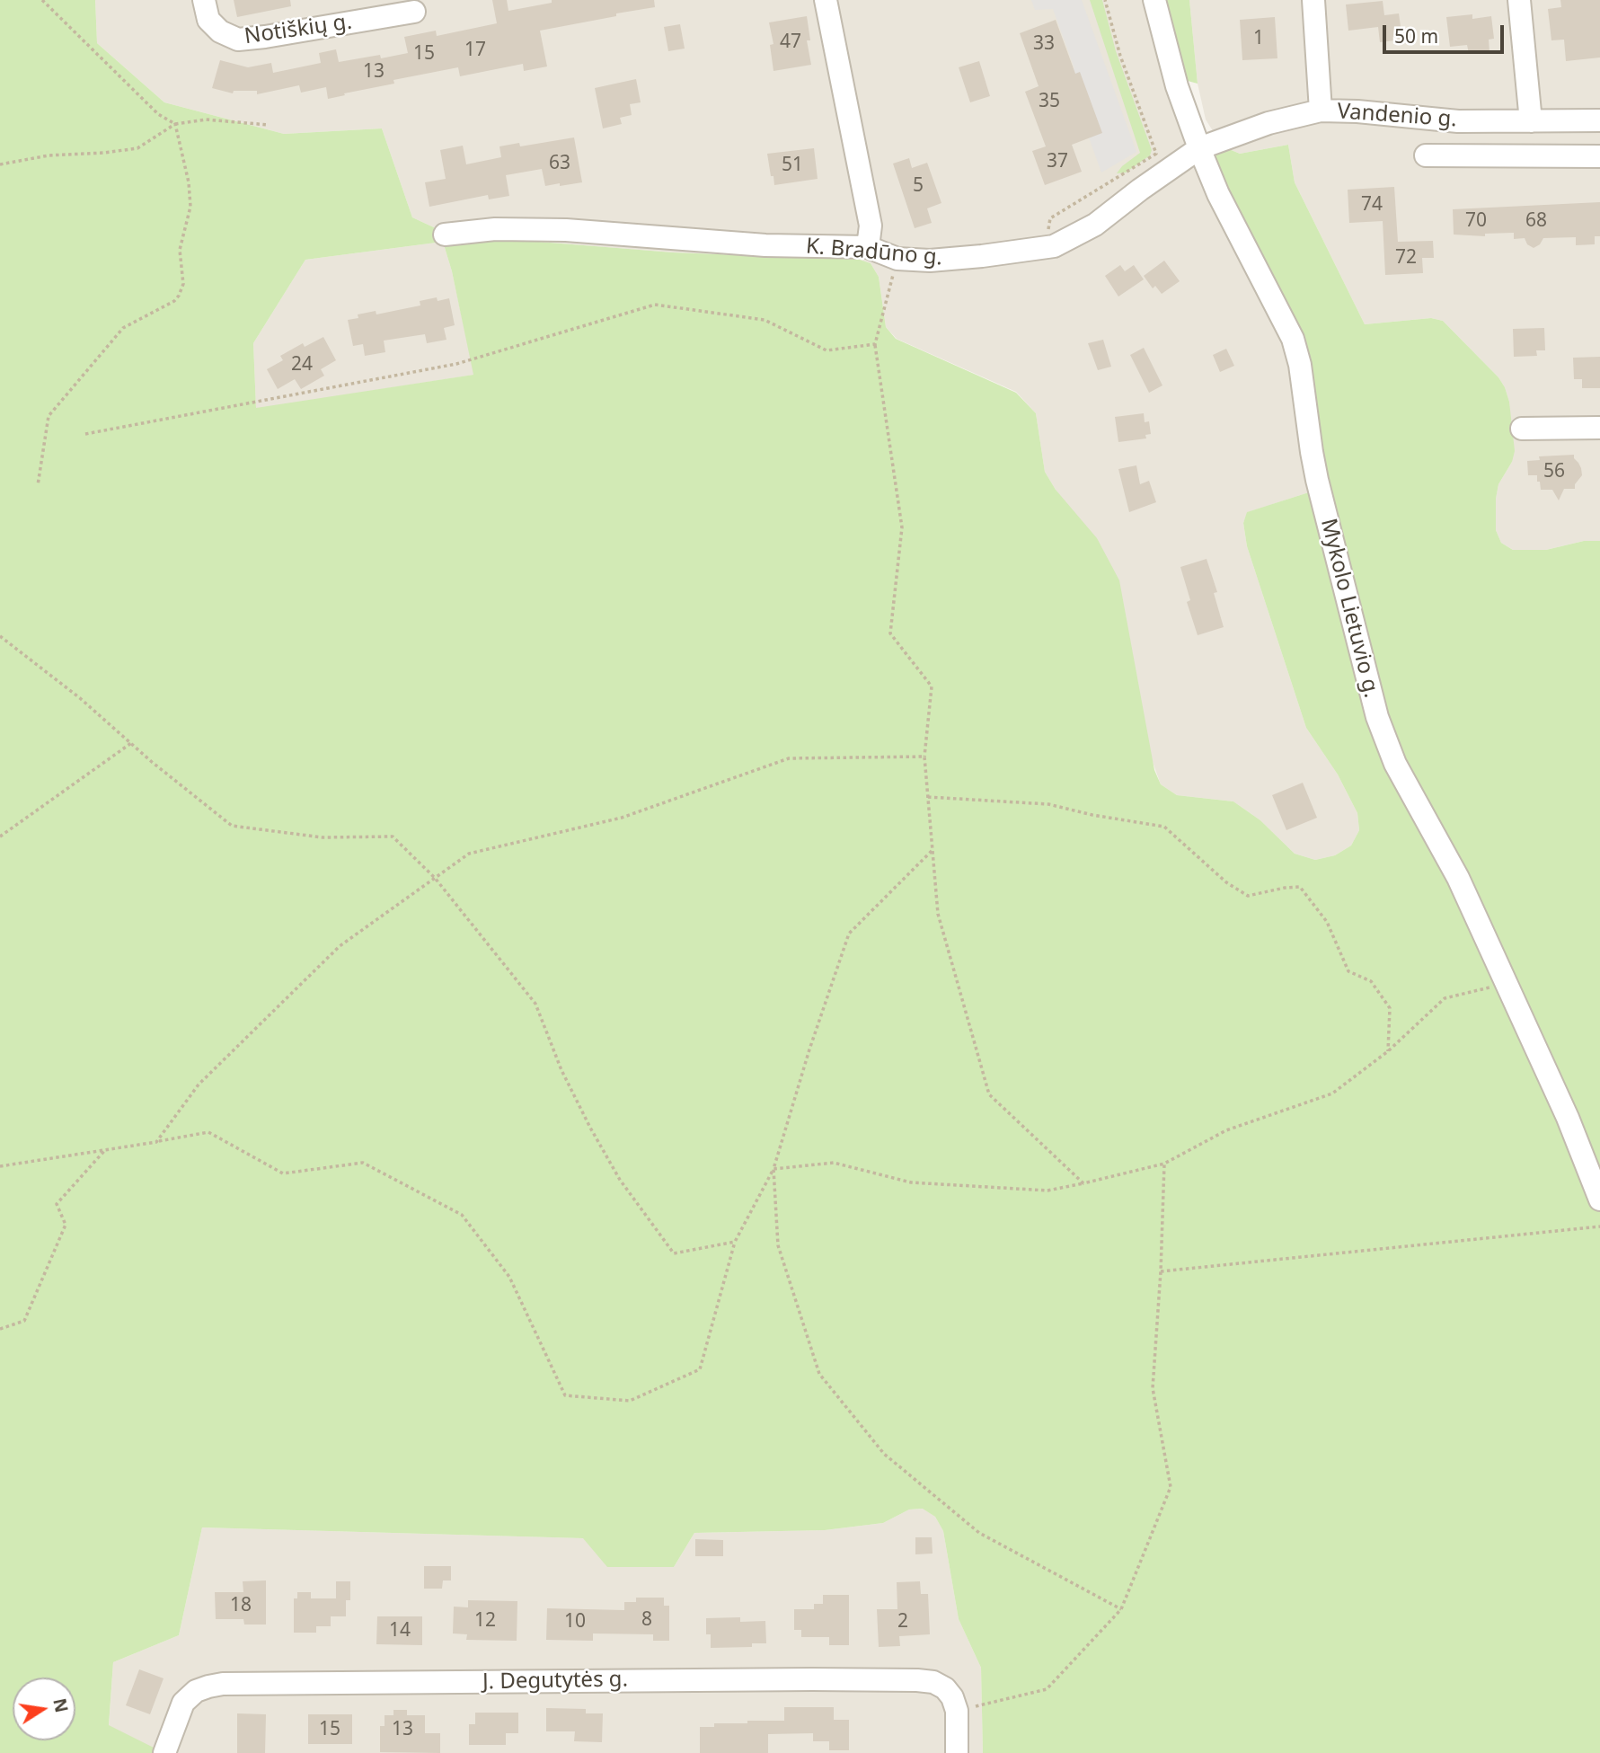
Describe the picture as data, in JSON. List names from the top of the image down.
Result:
{
  "streets": {
    "street": [
      "Notiškių g.",
      "Vandenio g.",
      "K. Bradūno g.",
      "Mykolo Lietuvio g.",
      "J. Degutytės g."
    ]
  },
  "crossings": [
    ["Vandenio g.", "K. Bradūno g."],
    ["Vandenio g.", "Mykolo Lietuvio g."],
    ["K. Bradūno g.", "Mykolo Lietuvio g."]
  ],
  "house_numbers": [
    "1",
    "47",
    "33",
    "17",
    "15",
    "13",
    "35",
    "37",
    "63",
    "51",
    "5",
    "74",
    "70",
    "68",
    "72",
    "24",
    "56",
    "18",
    "8",
    "12",
    "10",
    "2",
    "14",
    "15",
    "13"
  ],
  "scale_bar": "50 m",
  "north": "right"
}
